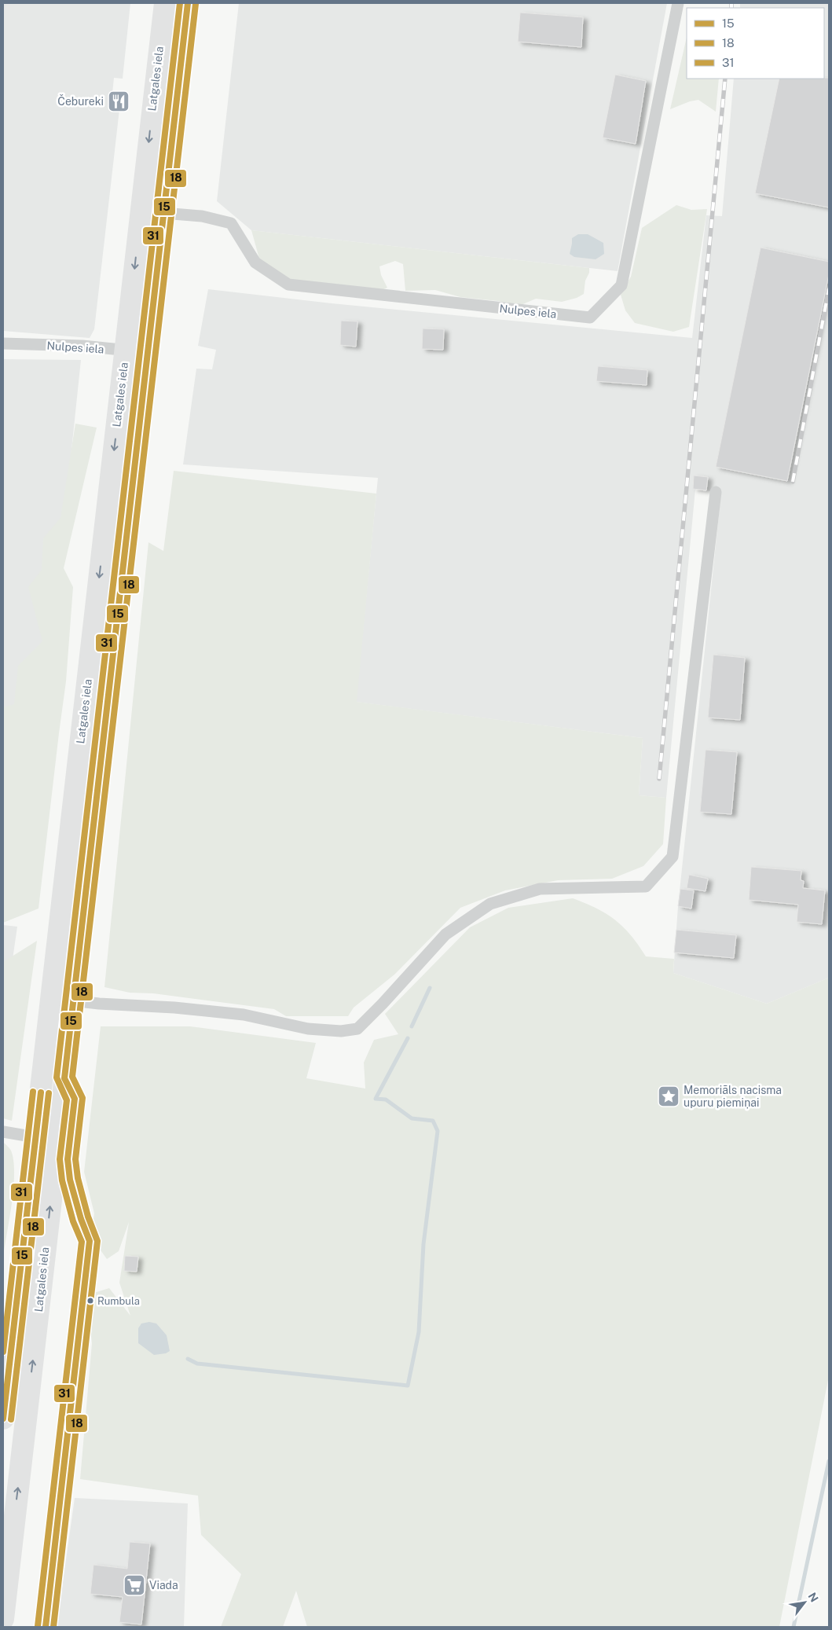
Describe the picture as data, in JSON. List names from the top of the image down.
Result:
{
  "streets": {
    "highway": ["Latgales iela"],
    "street": ["Nulpes iela"]
  },
  "crossings": [
    ["Latgales iela", "Nulpes iela"]
  ],
  "places": {
    "restaurant": ["Čebureki"],
    "place": ["Memoriāls nacisma upuru piemiņai"],
    "other": ["Rumbula"],
    "supermarket": ["Viada"]
  },
  "lines": ["transit line 15", "transit line 31", "transit line 18"],
  "legend": ["15", "18", "31"],
  "north": "top right"
}
